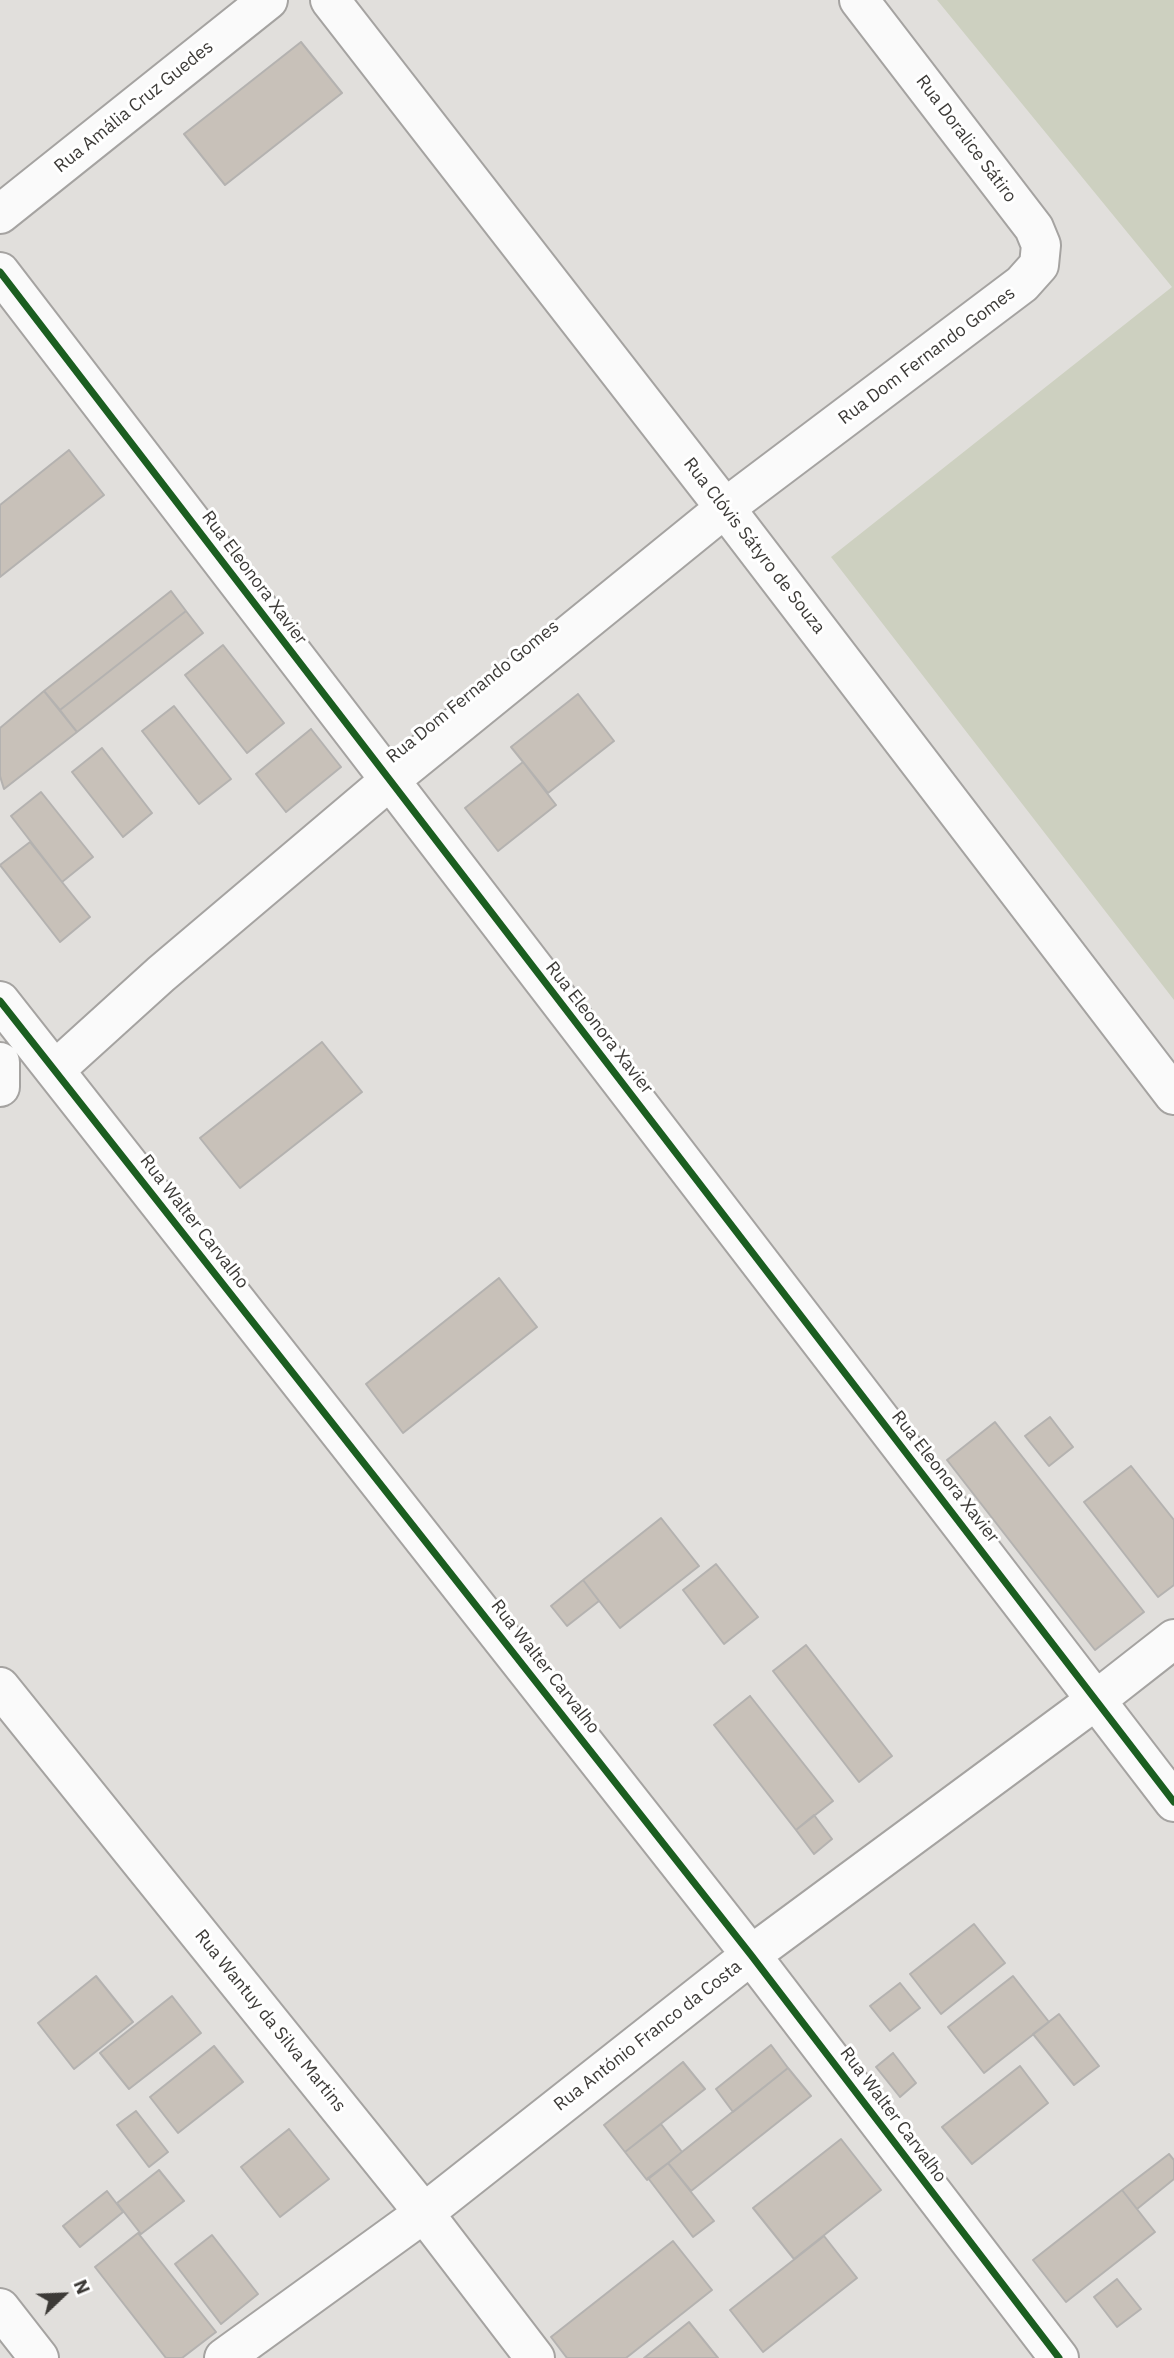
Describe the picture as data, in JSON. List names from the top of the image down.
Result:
{
  "streets": {
    "street": [
      "Rua Amália Cruz Guedes",
      "Rua Doralice Sátiro",
      "Rua Dom Fernando Gomes",
      "Rua Clóvis Sátyro de Souza",
      "Rua Eleonora Xavier",
      "Rua Walter Carvalho",
      "Rua Wantuy da Silva Martins",
      "Rua António Franco da Costa"
    ]
  },
  "crossings": [
    ["Rua Doralice Sátiro", "Rua Dom Fernando Gomes"],
    ["Rua Dom Fernando Gomes", "Rua Clóvis Sátyro de Souza"],
    ["Rua Dom Fernando Gomes", "Rua Eleonora Xavier"],
    ["Rua Dom Fernando Gomes", "Rua Walter Carvalho"],
    ["Rua Eleonora Xavier", "Rua António Franco da Costa"],
    ["Rua Walter Carvalho", "Rua António Franco da Costa"],
    ["Rua Wantuy da Silva Martins", "Rua António Franco da Costa"]
  ],
  "north": "top right"
}
